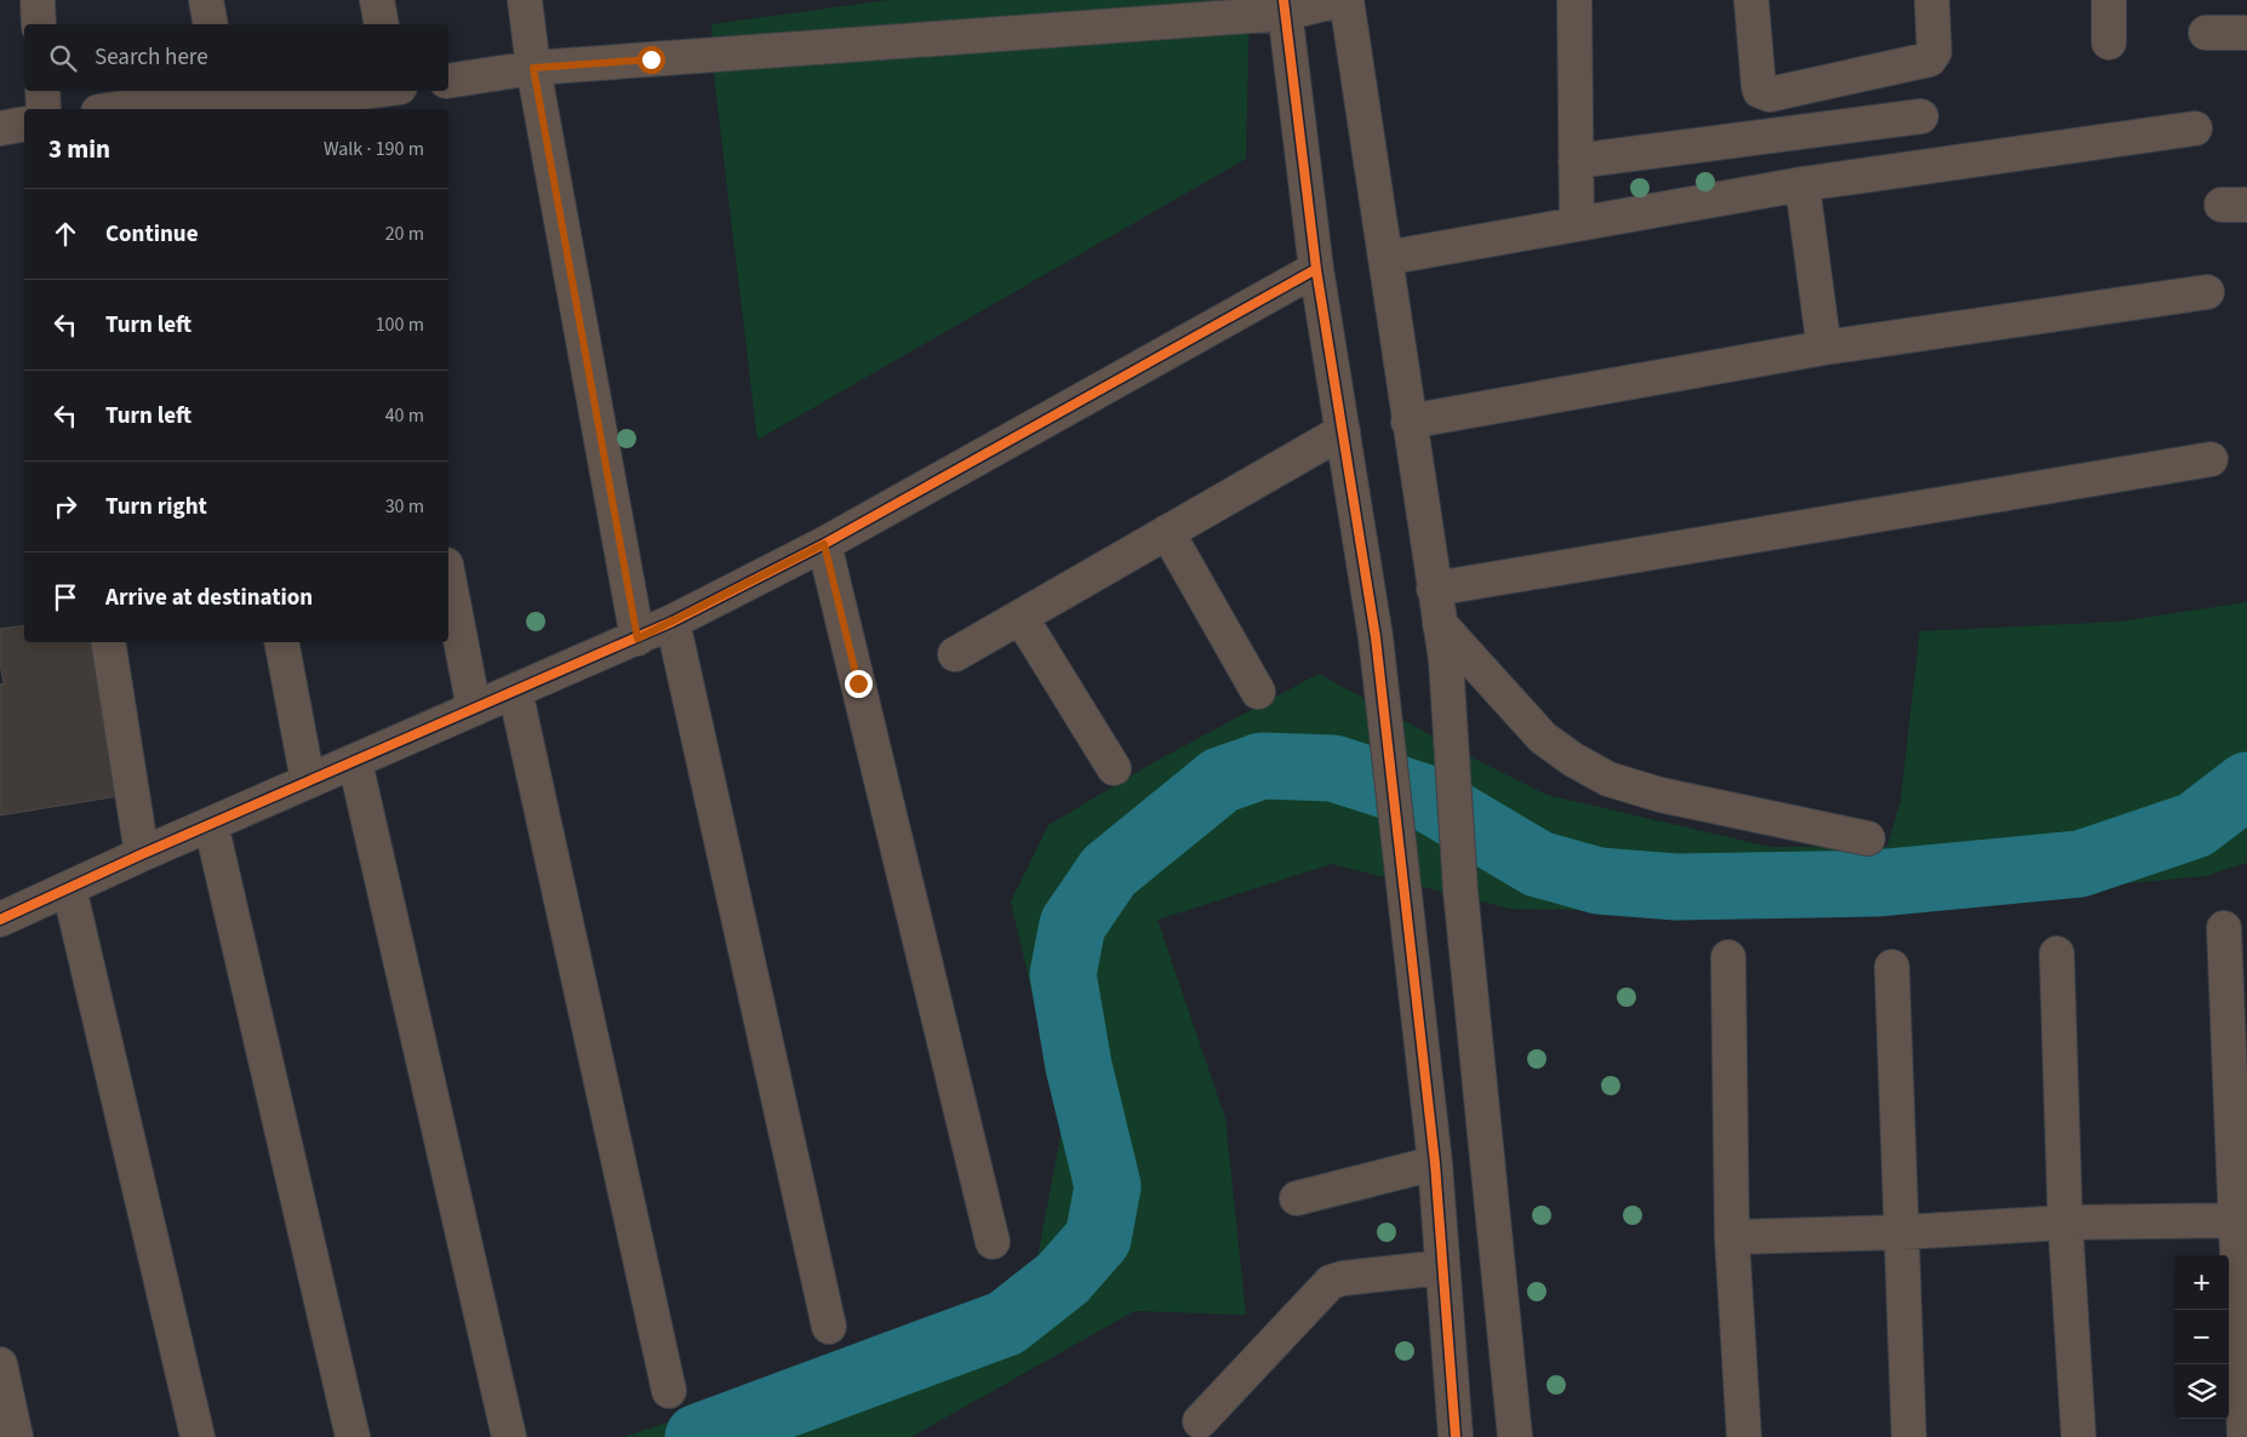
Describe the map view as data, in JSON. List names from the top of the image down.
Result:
{
  "page": {
    "search": "Search here",
    "heading": ["3 min", "Walk · 190 m"],
    "list": [
      ["Continue", "20 m"],
      ["Turn left", "100 m"],
      ["Turn left", "40 m"],
      ["Turn right", "30 m"],
      "Arrive at destination"
    ],
    "map_buttons": ["+", "−"]
  }
}
